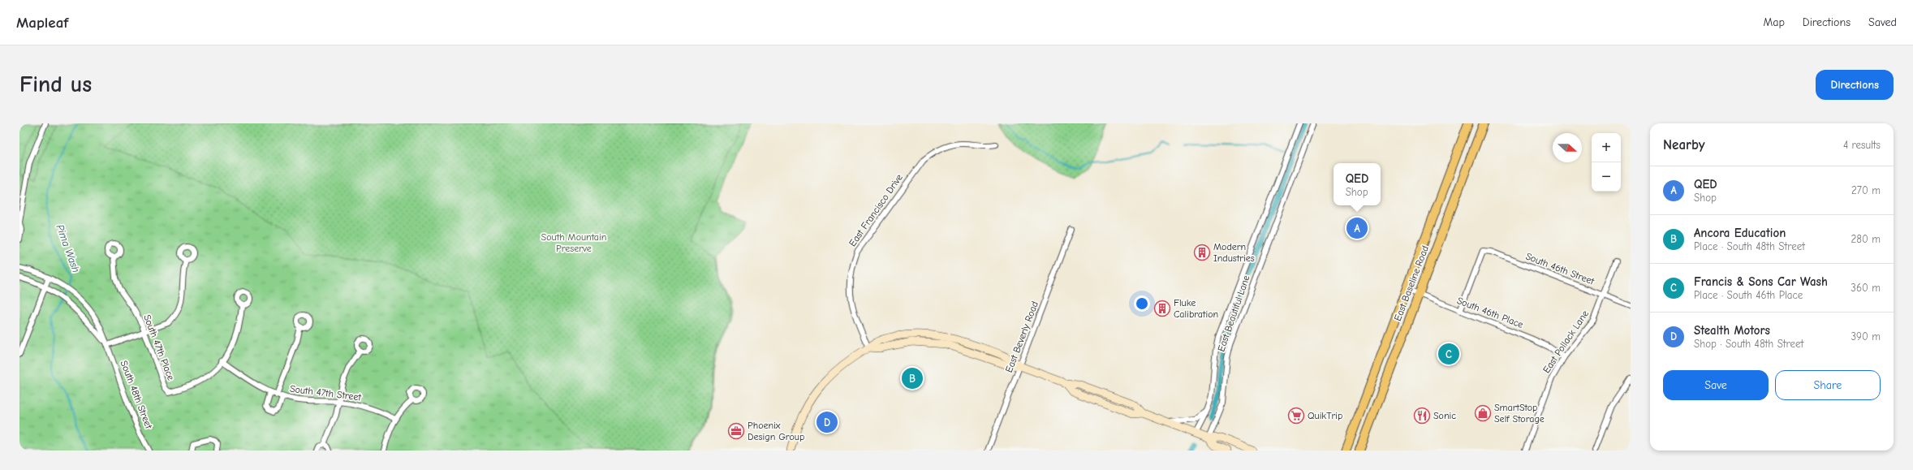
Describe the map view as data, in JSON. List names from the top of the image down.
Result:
{
  "streets": {
    "main road": ["East Baseline Road"],
    "street": [
      "East Francisco Drive",
      "South 46th Street",
      "South 46th Place",
      "East Beautiful Lane",
      "East Beverly Road",
      "East Pollack Lane",
      "South 47th Place",
      "South 47th Street",
      "South 48th Street"
    ]
  },
  "crossings": [
    ["South 46th Street", "South 46th Place"],
    ["South 46th Street", "East Pollack Lane"],
    ["East Baseline Road", "South 46th Place"],
    ["South 46th Place", "East Pollack Lane"],
    ["South 47th Place", "South 47th Street"]
  ],
  "water": ["Pima Wash"],
  "parks": ["South Mountain Preserve"],
  "places": {
    "building": ["Modern Industries", "Fluke Calibration"],
    "shop": ["SmartStop Self Storage"],
    "supermarket": ["QuikTrip"],
    "restaurant": ["Sonic"],
    "office": ["Phoenix Design Group"]
  },
  "north": "right",
  "page": {
    "header": "Mapleaf",
    "nav": ["Map", "Directions", "Saved"],
    "buttons": [
      "Directions",
      ["Save", "Share"]
    ],
    "title": "Find us",
    "heading": ["Nearby", "4 results"],
    "map_buttons": ["+", "−"],
    "popup": ["QED", "Shop"],
    "list": [
      {
        "mark": "A",
        "name": "QED",
        "note": "Shop",
        "value": "270 m"
      },
      {
        "mark": "B",
        "name": "Ancora Education",
        "note": "Place · South 48th Street",
        "value": "280 m"
      },
      {
        "mark": "C",
        "name": "Francis & Sons Car Wash",
        "note": "Place · South 46th Place",
        "value": "360 m"
      },
      {
        "mark": "D",
        "name": "Stealth Motors",
        "note": "Shop · South 48th Street",
        "value": "390 m"
      }
    ],
    "pins": [
      "A",
      "C",
      "B",
      "D"
    ]
  }
}
